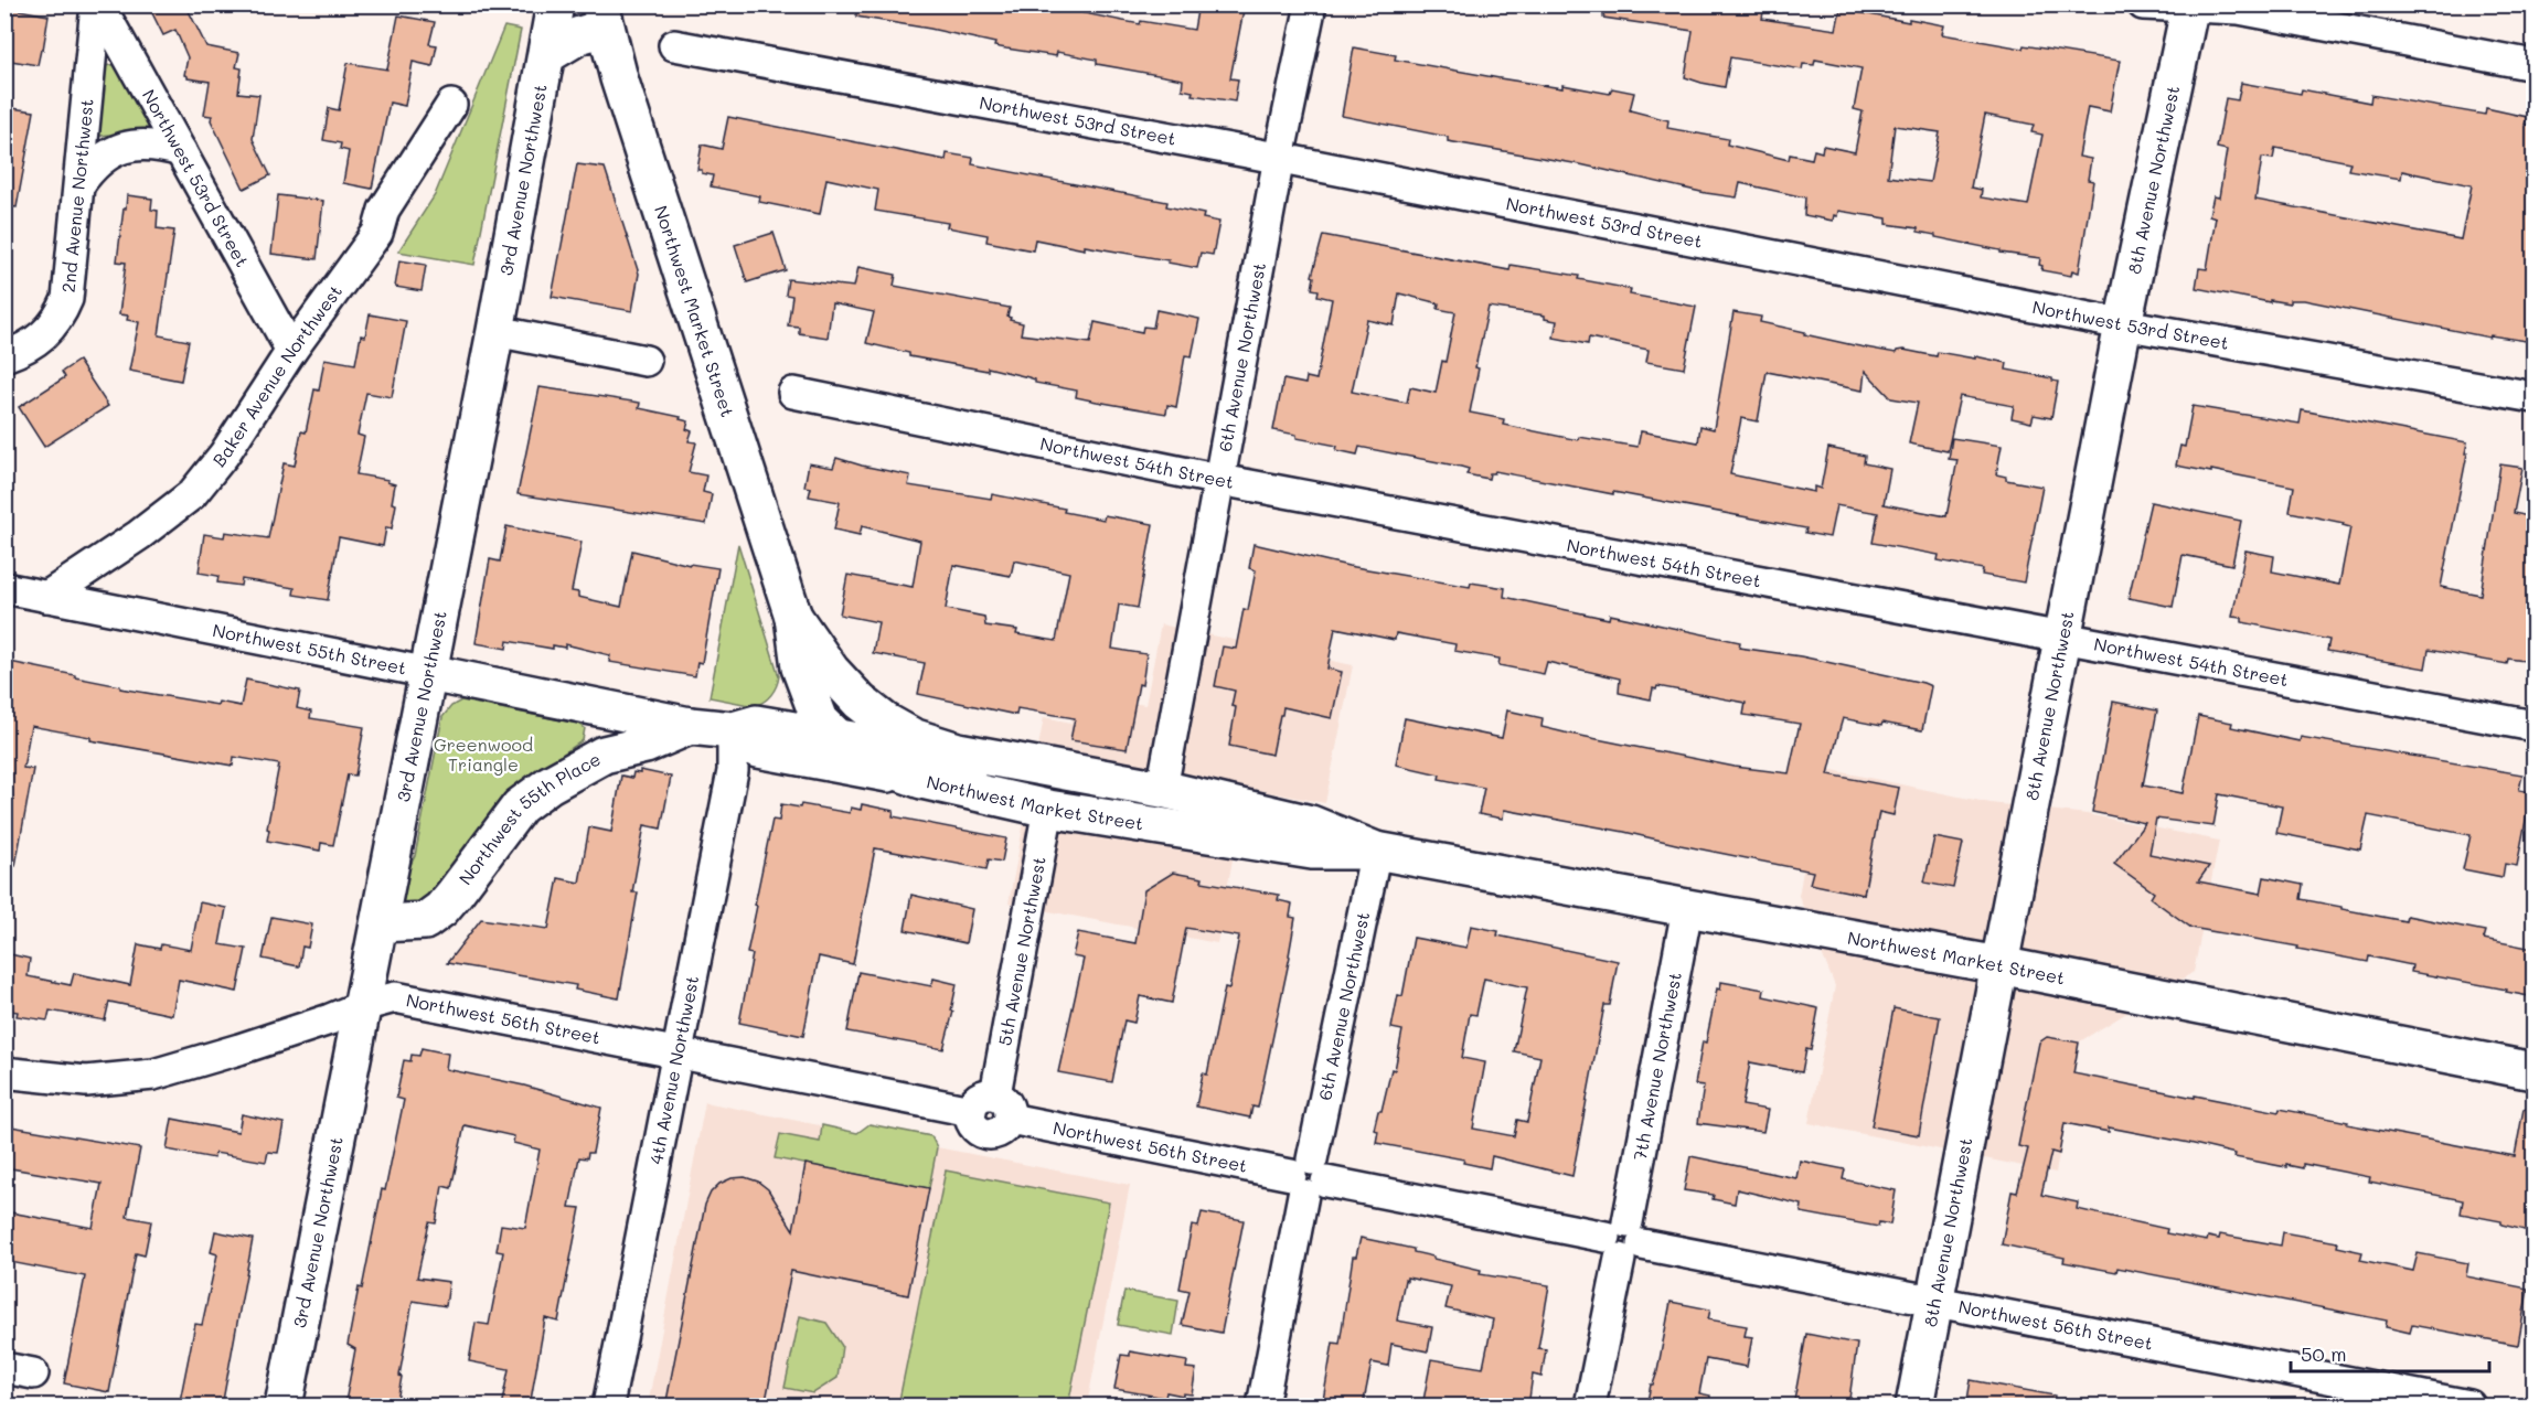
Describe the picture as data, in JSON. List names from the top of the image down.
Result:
{
  "streets": {
    "main road": [
      "8th Avenue Northwest",
      "3rd Avenue Northwest",
      "Northwest Market Street",
      "Northwest 55th Street",
      "Northwest 55th Place"
    ],
    "street": [
      "Northwest 53rd Street",
      "2nd Avenue Northwest",
      "6th Avenue Northwest",
      "Baker Avenue Northwest",
      "Northwest 54th Street",
      "5th Avenue Northwest",
      "Northwest 56th Street",
      "7th Avenue Northwest",
      "4th Avenue Northwest"
    ]
  },
  "crossings": [
    ["Northwest 53rd Street", "8th Avenue Northwest"],
    ["Northwest 53rd Street", "2nd Avenue Northwest"],
    ["Northwest 53rd Street", "6th Avenue Northwest"],
    ["Northwest 53rd Street", "Baker Avenue Northwest"],
    ["8th Avenue Northwest", "Northwest Market Street"],
    ["8th Avenue Northwest", "Northwest 54th Street"],
    ["8th Avenue Northwest", "Northwest 56th Street"],
    ["3rd Avenue Northwest", "Northwest 55th Street"],
    ["3rd Avenue Northwest", "Northwest 55th Place"],
    ["3rd Avenue Northwest", "Northwest 56th Street"],
    ["Northwest Market Street", "6th Avenue Northwest"],
    ["Northwest Market Street", "Northwest 55th Street"],
    ["Northwest Market Street", "5th Avenue Northwest"],
    ["Northwest Market Street", "7th Avenue Northwest"],
    ["6th Avenue Northwest", "Northwest 54th Street"],
    ["6th Avenue Northwest", "Northwest 56th Street"],
    ["Baker Avenue Northwest", "Northwest 55th Street"],
    ["Northwest 55th Street", "Northwest 55th Place"],
    ["Northwest 55th Street", "4th Avenue Northwest"],
    ["5th Avenue Northwest", "Northwest 56th Street"],
    ["Northwest 56th Street", "7th Avenue Northwest"],
    ["Northwest 56th Street", "4th Avenue Northwest"]
  ],
  "parks": ["Greenwood Triangle"],
  "scale_bar": "50 m"
}
